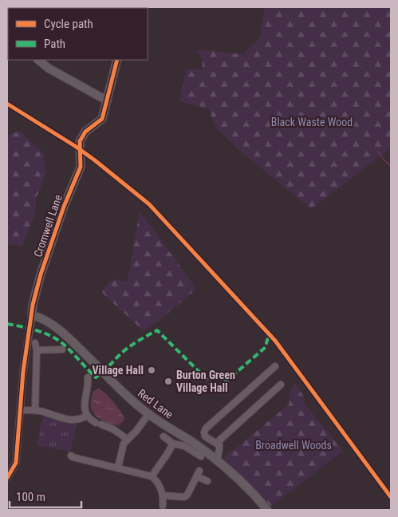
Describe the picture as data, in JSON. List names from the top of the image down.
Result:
{
  "streets": {
    "street": ["Cromwell Lane", "Red Lane"]
  },
  "crossings": [
    ["Cromwell Lane", "Red Lane"]
  ],
  "parks": ["Black Waste Wood", "Broadwell Woods"],
  "places": ["Village Hall", "Burton Green Village Hall"],
  "legend": ["Cycle path", "Path"],
  "scale_bar": "100 m"
}
